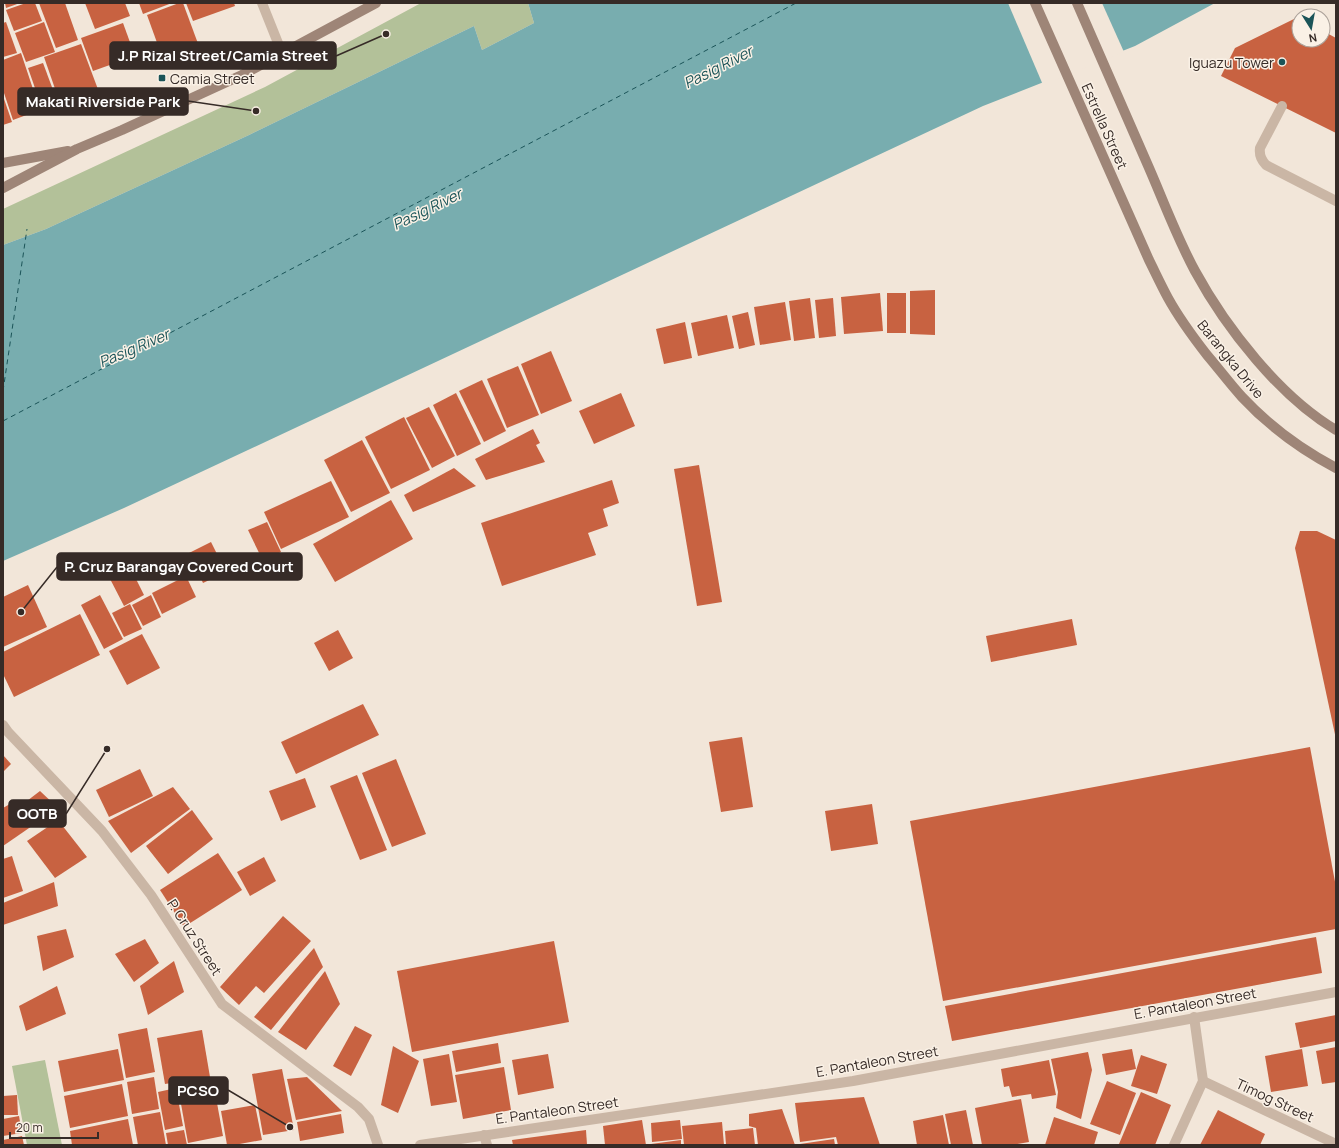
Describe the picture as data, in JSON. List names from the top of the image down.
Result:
{
  "streets": {
    "main road": ["Estrella Street", "Barangka Drive"],
    "street": ["P. Cruz Street", "E. Pantaleon Street", "Timog Street"]
  },
  "crossings": [
    ["Estrella Street", "Barangka Drive"]
  ],
  "water": ["Pasig River"],
  "places": {
    "other": [
      "J.P Rizal Street/Camia Street",
      "Iguazu Tower",
      "Makati Riverside Park",
      "P. Cruz Barangay Covered Court",
      "OOTB",
      "PCSO"
    ],
    "transit": ["Camia Street"]
  },
  "scale_bar": "20 m",
  "north": "bottom"
}
